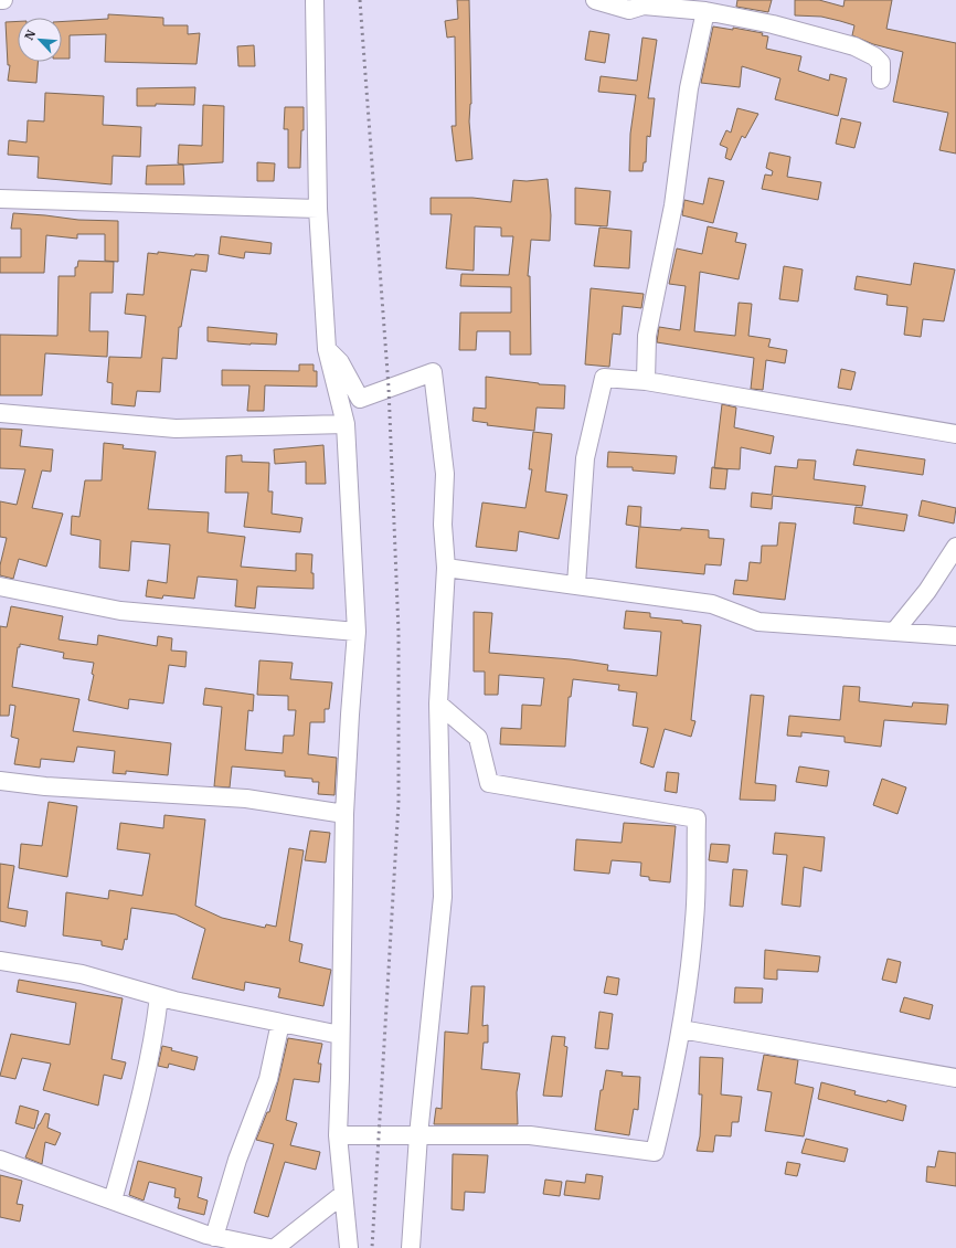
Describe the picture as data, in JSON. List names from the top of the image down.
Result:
{
  "north": "top left"
}
